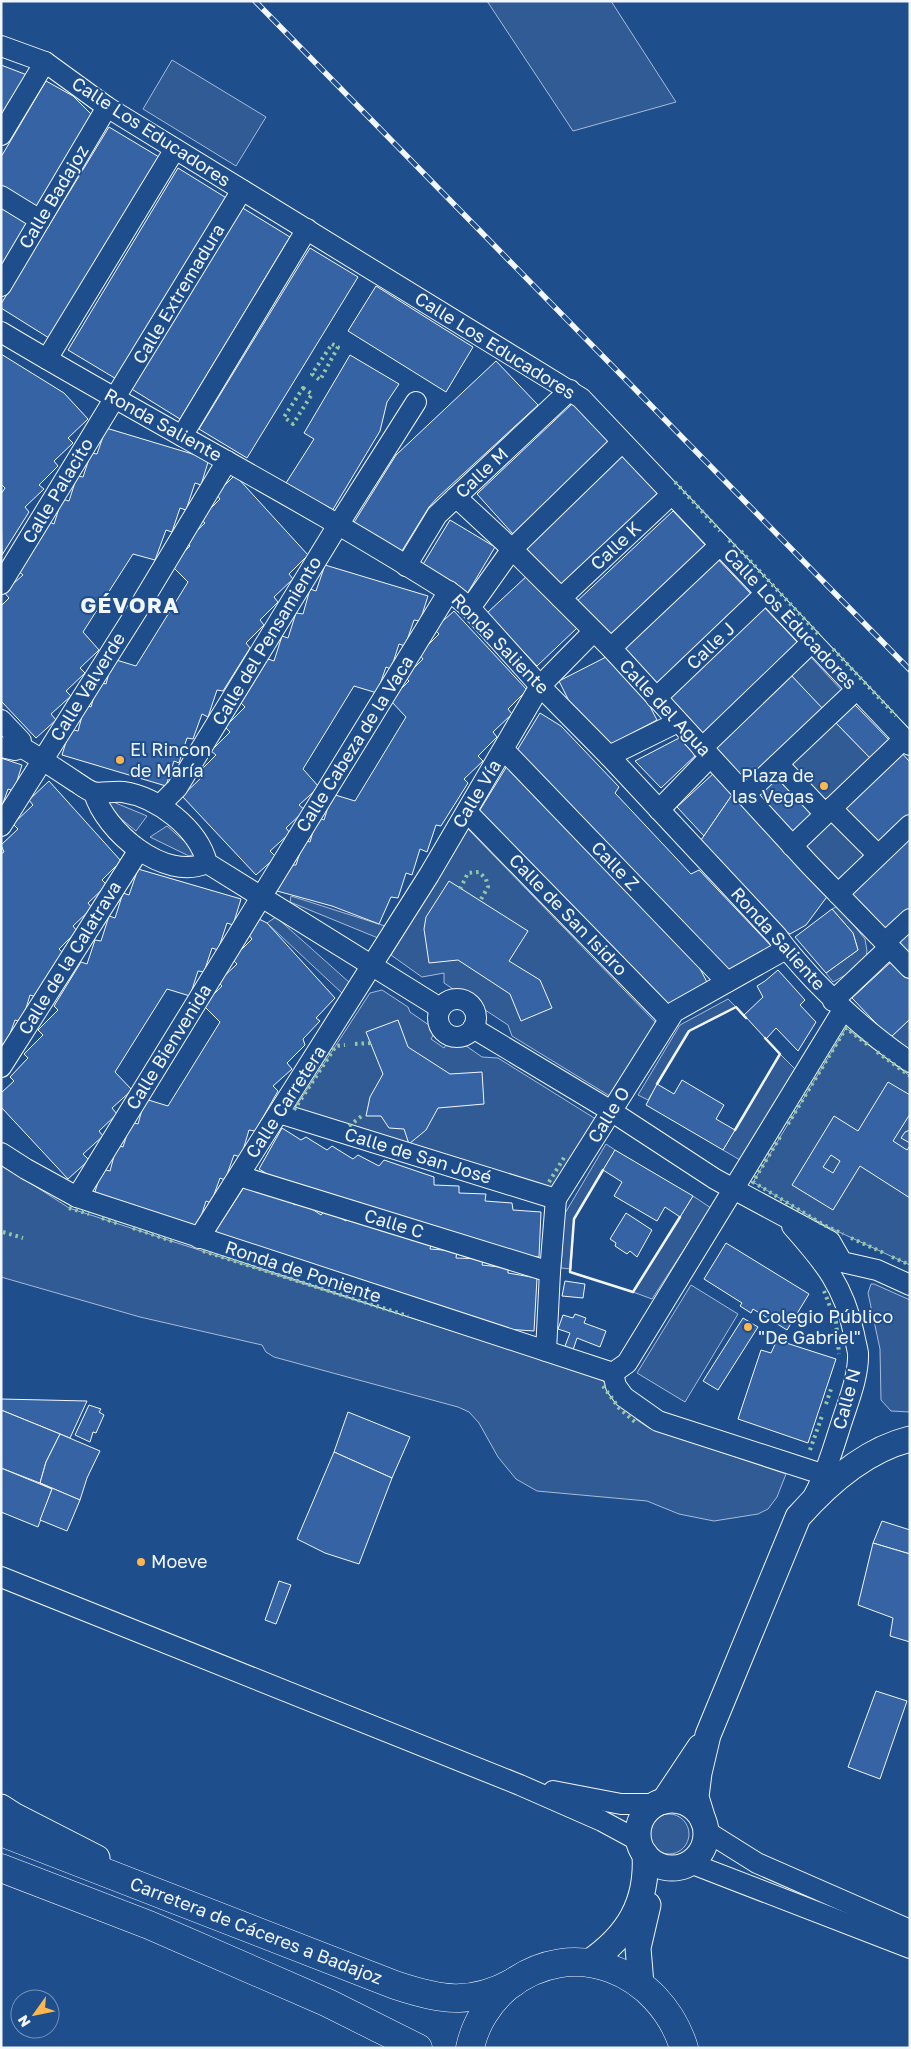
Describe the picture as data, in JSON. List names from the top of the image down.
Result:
{
  "streets": {
    "highway": ["Carretera de Cáceres a Badajoz"],
    "street": [
      "Calle Los Educadores",
      "Calle Badajoz",
      "Calle Extremadura",
      "Ronda Saliente",
      "Calle M",
      "Calle Palacito",
      "Calle K",
      "Calle del Pensamiento",
      "Calle J",
      "Calle Valverde",
      "Calle del Agua",
      "Calle Cabeza de la Vaca",
      "Calle Vía",
      "Calle Z",
      "Calle de San Isidro",
      "Calle de la Calatrava",
      "Calle Bienvenida",
      "Calle Carretera",
      "Calle O",
      "Calle de San José",
      "Calle C",
      "Ronda de Poniente",
      "Calle N"
    ]
  },
  "crossings": [
    ["Calle Los Educadores", "Calle Badajoz"],
    ["Calle Los Educadores", "Calle Extremadura"],
    ["Calle Los Educadores", "Calle M"],
    ["Calle Los Educadores", "Calle K"],
    ["Calle Los Educadores", "Calle J"],
    ["Calle Extremadura", "Ronda Saliente"],
    ["Calle Extremadura", "Calle Palacito"],
    ["Ronda Saliente", "Calle M"],
    ["Ronda Saliente", "Calle Palacito"],
    ["Ronda Saliente", "Calle del Pensamiento"],
    ["Ronda Saliente", "Calle Valverde"],
    ["Ronda Saliente", "Calle Cabeza de la Vaca"],
    ["Ronda Saliente", "Calle Vía"],
    ["Ronda Saliente", "Calle O"],
    ["Calle M", "Calle del Agua"],
    ["Calle K", "Calle del Agua"],
    ["Calle J", "Calle del Agua"],
    ["Calle del Agua", "Calle Vía"],
    ["Calle Cabeza de la Vaca", "Calle Bienvenida"],
    ["Calle Vía", "Calle Z"],
    ["Calle Vía", "Calle de San Isidro"],
    ["Calle Vía", "Calle Carretera"],
    ["Calle Vía", "Calle N"],
    ["Calle Z", "Calle O"],
    ["Calle de San Isidro", "Calle O"],
    ["Calle Bienvenida", "Ronda de Poniente"],
    ["Calle Carretera", "Calle de San José"],
    ["Calle Carretera", "Calle C"],
    ["Calle Carretera", "Ronda de Poniente"],
    ["Calle Carretera", "Calle N"],
    ["Calle O", "Calle de San José"],
    ["Calle O", "Calle C"],
    ["Calle O", "Ronda de Poniente"],
    ["Calle O", "Calle N"]
  ],
  "districts": ["GÉVORA"],
  "places": [
    "El Rincon de María",
    "Plaza de las Vegas",
    "Colegio Público \"De Gabriel\"",
    "Moeve"
  ],
  "north": "bottom left"
}
